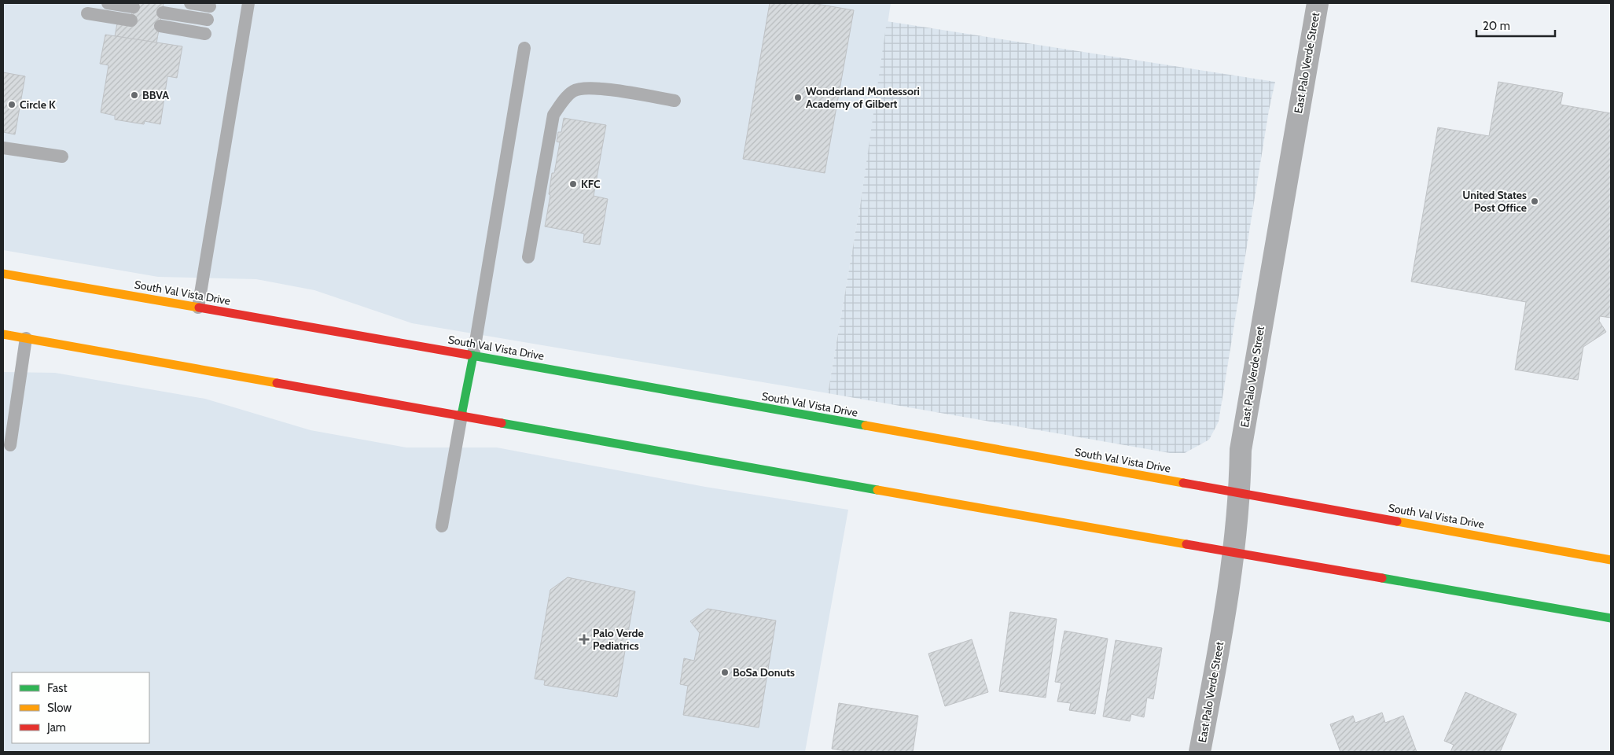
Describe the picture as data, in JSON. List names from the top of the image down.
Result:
{
  "streets": {
    "main road": ["South Val Vista Drive"],
    "street": ["East Palo Verde Street"]
  },
  "crossings": [
    ["East Palo Verde Street", "South Val Vista Drive"]
  ],
  "places": {
    "other": [
      "BBVA",
      "Wonderland Montessori Academy of Gilbert",
      "Circle K",
      "KFC",
      "United States Post Office",
      "BoSa Donuts"
    ],
    "health": ["Palo Verde Pediatrics"]
  },
  "legend": ["Fast", "Slow", "Jam"],
  "scale_bar": "20 m"
}
